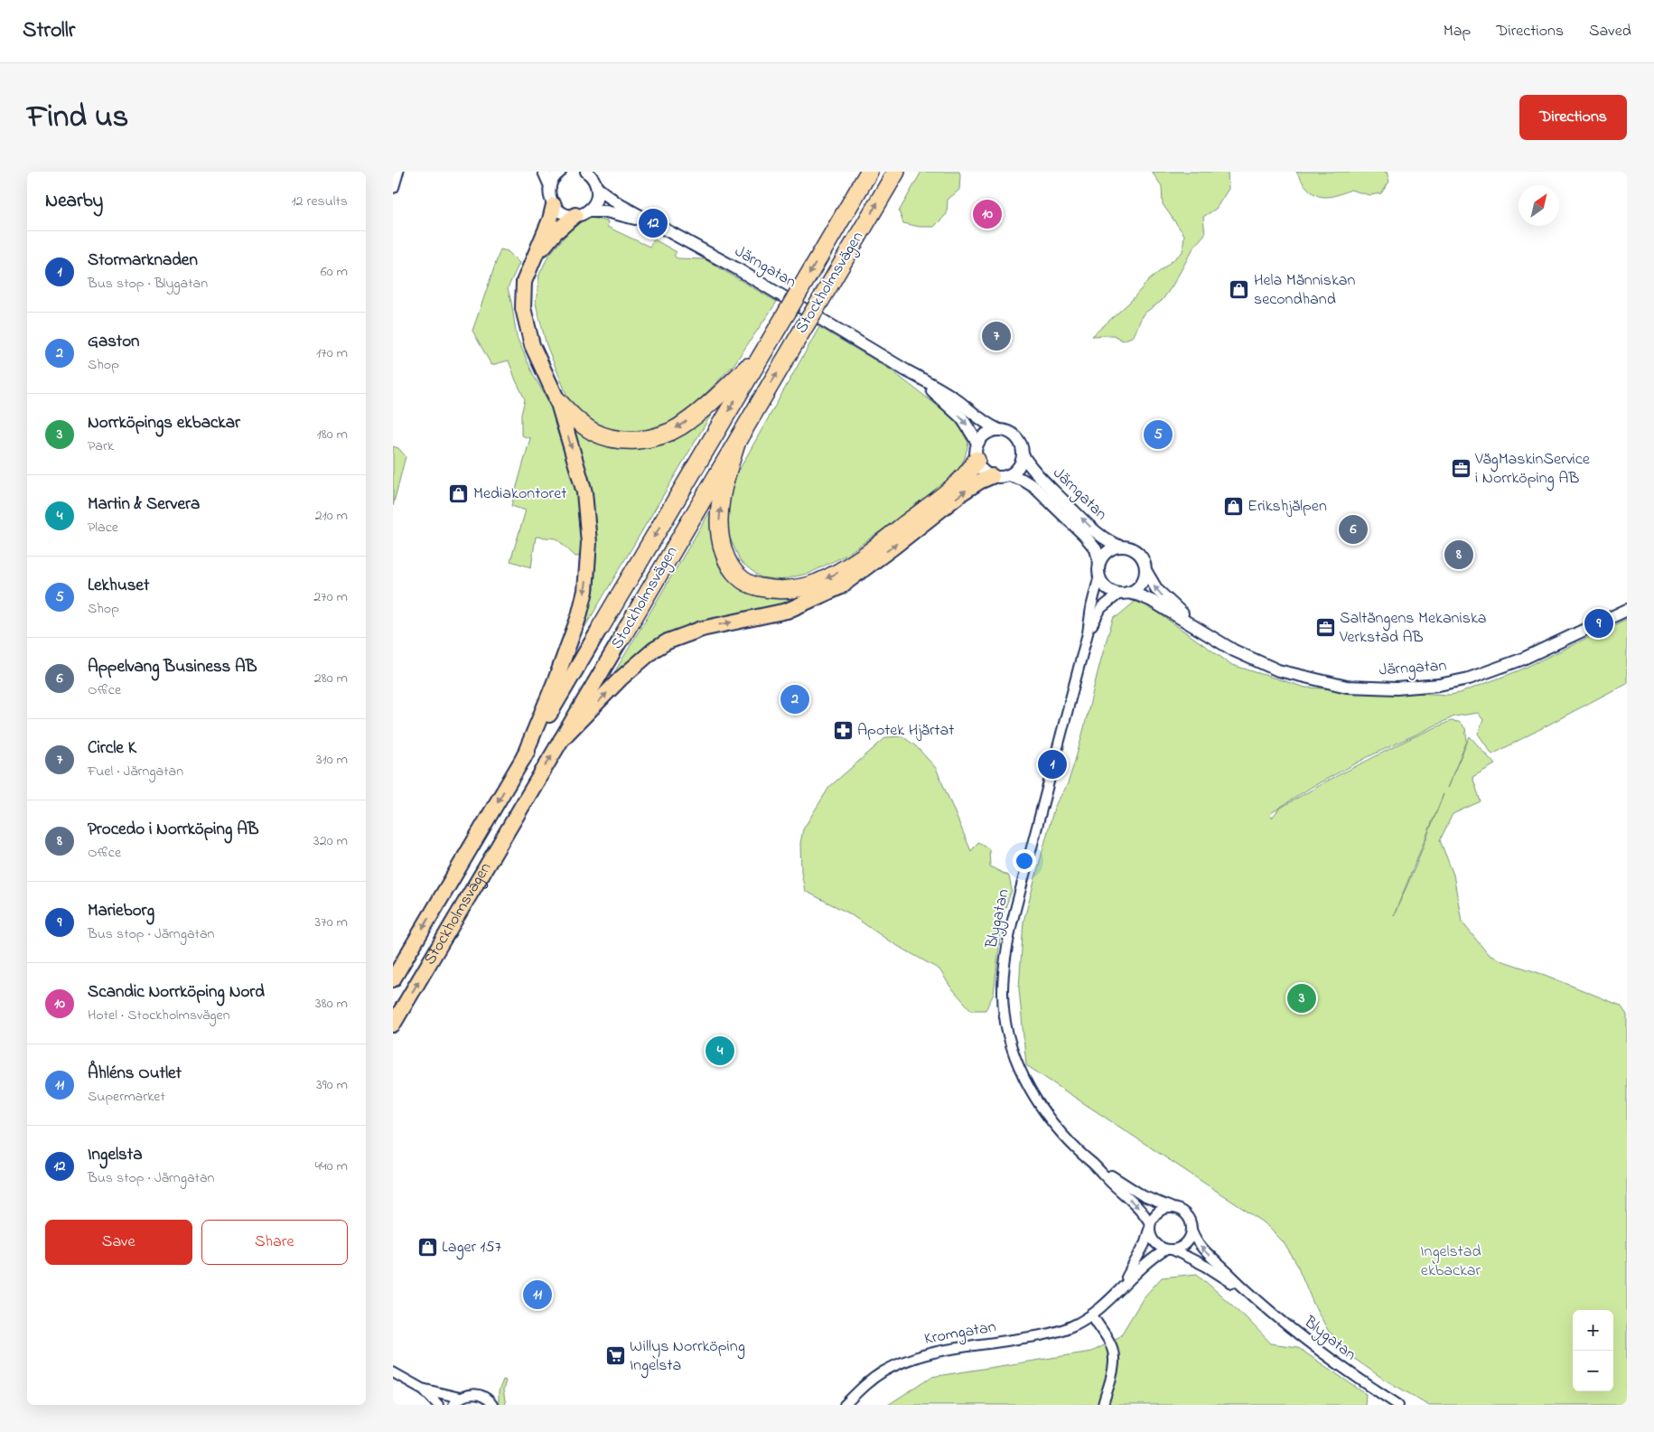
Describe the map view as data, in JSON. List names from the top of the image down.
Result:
{
  "streets": {
    "highway": ["Stockholmsvägen"],
    "street": ["Järngatan", "Blygatan", "Kromgatan"]
  },
  "crossings": [
    ["Järngatan", "Blygatan"],
    ["Blygatan", "Kromgatan"]
  ],
  "parks": ["Ingelstad ekbackar"],
  "places": {
    "shop": [
      "Hela Människan secondhand",
      "Mediakontoret",
      "Erikshjälpen",
      "Lager 157"
    ],
    "office": ["VägMaskinService i Norrköping AB", "Saltängens Mekaniska Verkstad AB"],
    "pharmacy": ["Apotek Hjärtat"],
    "supermarket": ["Willys Norrköping Ingelsta"]
  },
  "north": "top right",
  "page": {
    "header": "Strollr",
    "nav": ["Map", "Directions", "Saved"],
    "title": "Find us",
    "buttons": [
      "Directions",
      ["Save", "Share"]
    ],
    "heading": ["Nearby", "12 results"],
    "pins": [
      "10",
      "12",
      "7",
      "5",
      "6",
      "8",
      "9",
      "2",
      "1",
      "3",
      "4",
      "11"
    ],
    "list": [
      {
        "mark": "1",
        "name": "Stormarknaden",
        "note": "Bus stop · Blygatan",
        "value": "60 m"
      },
      {
        "mark": "2",
        "name": "Gaston",
        "note": "Shop",
        "value": "170 m"
      },
      {
        "mark": "3",
        "name": "Norrköpings ekbackar",
        "note": "Park",
        "value": "180 m"
      },
      {
        "mark": "4",
        "name": "Martin & Servera",
        "note": "Place",
        "value": "210 m"
      },
      {
        "mark": "5",
        "name": "Lekhuset",
        "note": "Shop",
        "value": "270 m"
      },
      {
        "mark": "6",
        "name": "Appelvang Business AB",
        "note": "Office",
        "value": "280 m"
      },
      {
        "mark": "7",
        "name": "Circle K",
        "note": "Fuel · Järngatan",
        "value": "310 m"
      },
      {
        "mark": "8",
        "name": "Procedo i Norrköping AB",
        "note": "Office",
        "value": "320 m"
      },
      {
        "mark": "9",
        "name": "Marieborg",
        "note": "Bus stop · Järngatan",
        "value": "370 m"
      },
      {
        "mark": "10",
        "name": "Scandic Norrköping Nord",
        "note": "Hotel · Stockholmsvägen",
        "value": "380 m"
      },
      {
        "mark": "11",
        "name": "Åhléns Outlet",
        "note": "Supermarket",
        "value": "390 m"
      },
      {
        "mark": "12",
        "name": "Ingelsta",
        "note": "Bus stop · Järngatan",
        "value": "440 m"
      }
    ],
    "map_buttons": ["+", "−"]
  }
}
